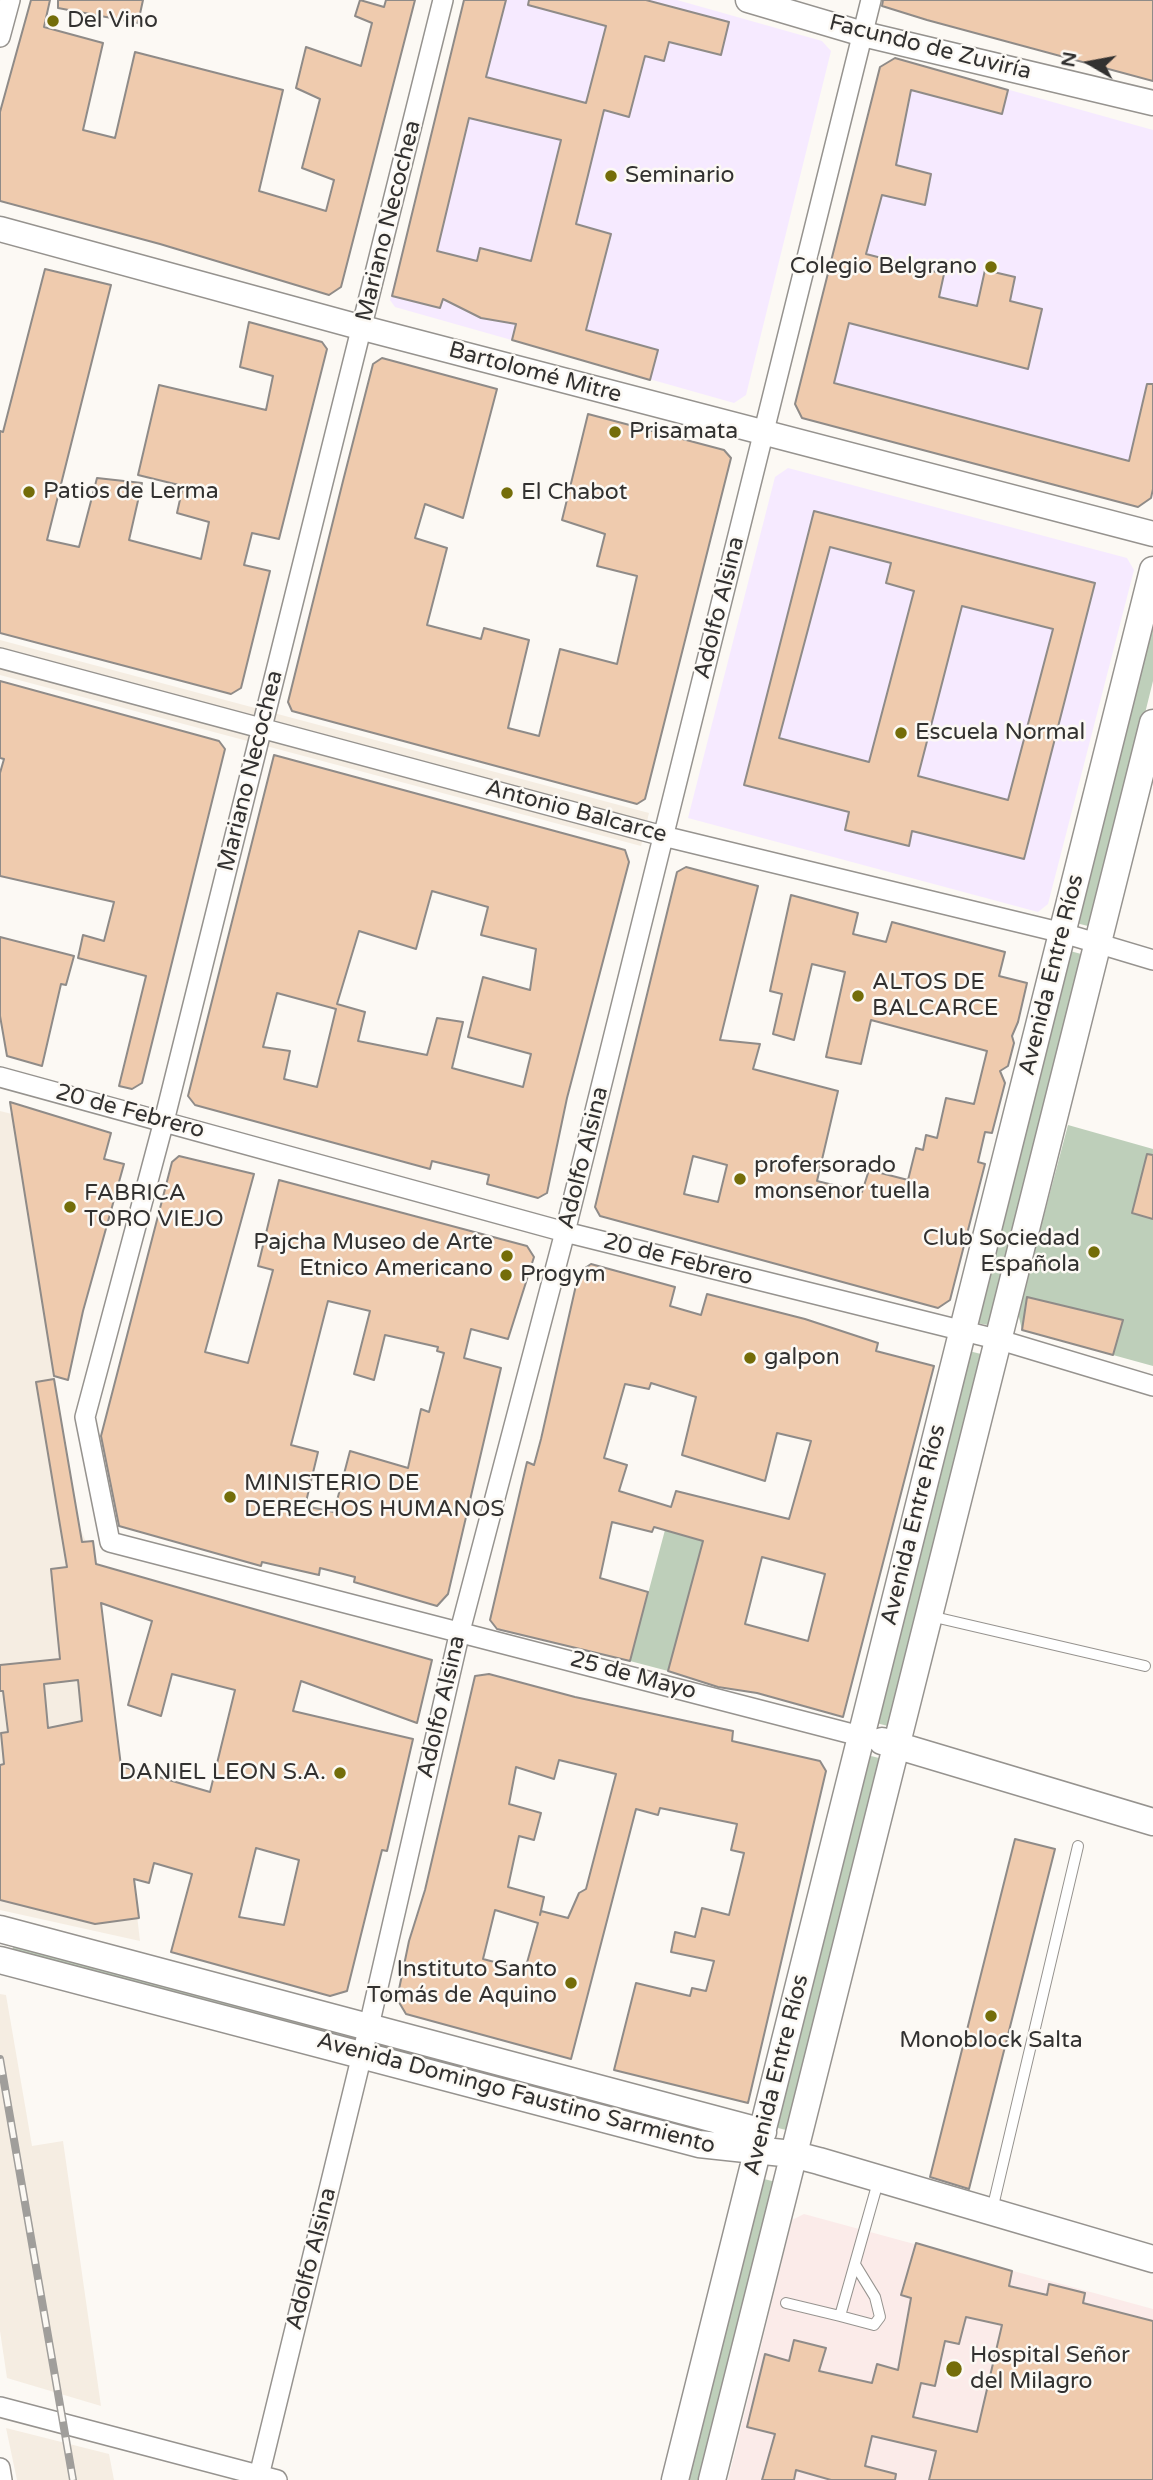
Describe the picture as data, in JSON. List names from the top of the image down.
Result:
{
  "streets": {
    "main road": ["Avenida Entre Ríos", "25 de Mayo", "Avenida Domingo Faustino Sarmiento"],
    "street": [
      "Facundo de Zuviría",
      "Mariano Necochea",
      "Bartolomé Mitre",
      "Adolfo Alsina",
      "Antonio Balcarce",
      "20 de Febrero"
    ]
  },
  "crossings": [
    ["Facundo de Zuviría", "Adolfo Alsina"],
    ["Mariano Necochea", "Bartolomé Mitre"],
    ["Mariano Necochea", "Antonio Balcarce"],
    ["Mariano Necochea", "20 de Febrero"],
    ["Mariano Necochea", "25 de Mayo"],
    ["Bartolomé Mitre", "Adolfo Alsina"],
    ["Adolfo Alsina", "Antonio Balcarce"],
    ["Adolfo Alsina", "20 de Febrero"],
    ["Adolfo Alsina", "25 de Mayo"],
    ["Adolfo Alsina", "Avenida Domingo Faustino Sarmiento"],
    ["Antonio Balcarce", "Avenida Entre Ríos"],
    ["Avenida Entre Ríos", "20 de Febrero"],
    ["Avenida Entre Ríos", "25 de Mayo"],
    ["Avenida Entre Ríos", "Avenida Domingo Faustino Sarmiento"]
  ],
  "places": [
    "Del Vino",
    "Seminario",
    "Colegio Belgrano",
    "Prisamata",
    "Patios de Lerma",
    "El Chabot",
    "Escuela Normal",
    "ALTOS DE BALCARCE",
    "profersorado monsenor tuella",
    "FABRICA TORO VIEJO",
    "Club Sociedad Española",
    "Pajcha Museo de Arte Etnico Americano",
    "Progym",
    "galpon",
    "MINISTERIO DE DERECHOS HUMANOS",
    "DANIEL LEON S.A.",
    "Instituto Santo Tomás de Aquino",
    "Monoblock Salta",
    "Hospital Señor del Milagro"
  ],
  "north": "left"
}
